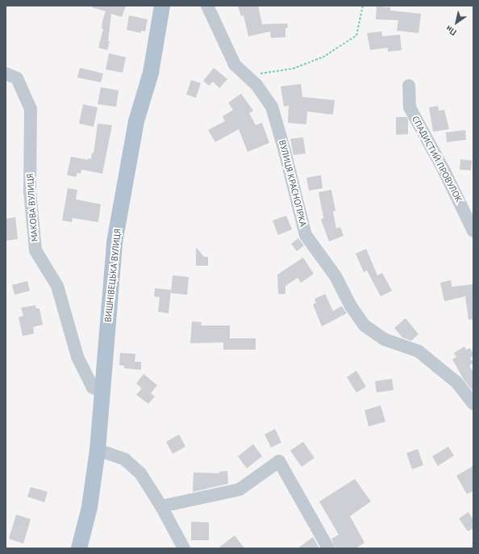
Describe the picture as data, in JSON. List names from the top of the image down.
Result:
{
  "streets": {
    "main road": ["ВИШНІВЕЦЬКА ВУЛИЦЯ"],
    "street": ["СПАДИСТИЙ ПРОВУЛОК", "ВУЛИЦЯ КРАСНОГІРКА", "МАКОВА ВУЛИЦЯ"]
  },
  "crossings": [
    ["МАКОВА ВУЛИЦЯ", "ВИШНІВЕЦЬКА ВУЛИЦЯ"]
  ],
  "north": "bottom left"
}
